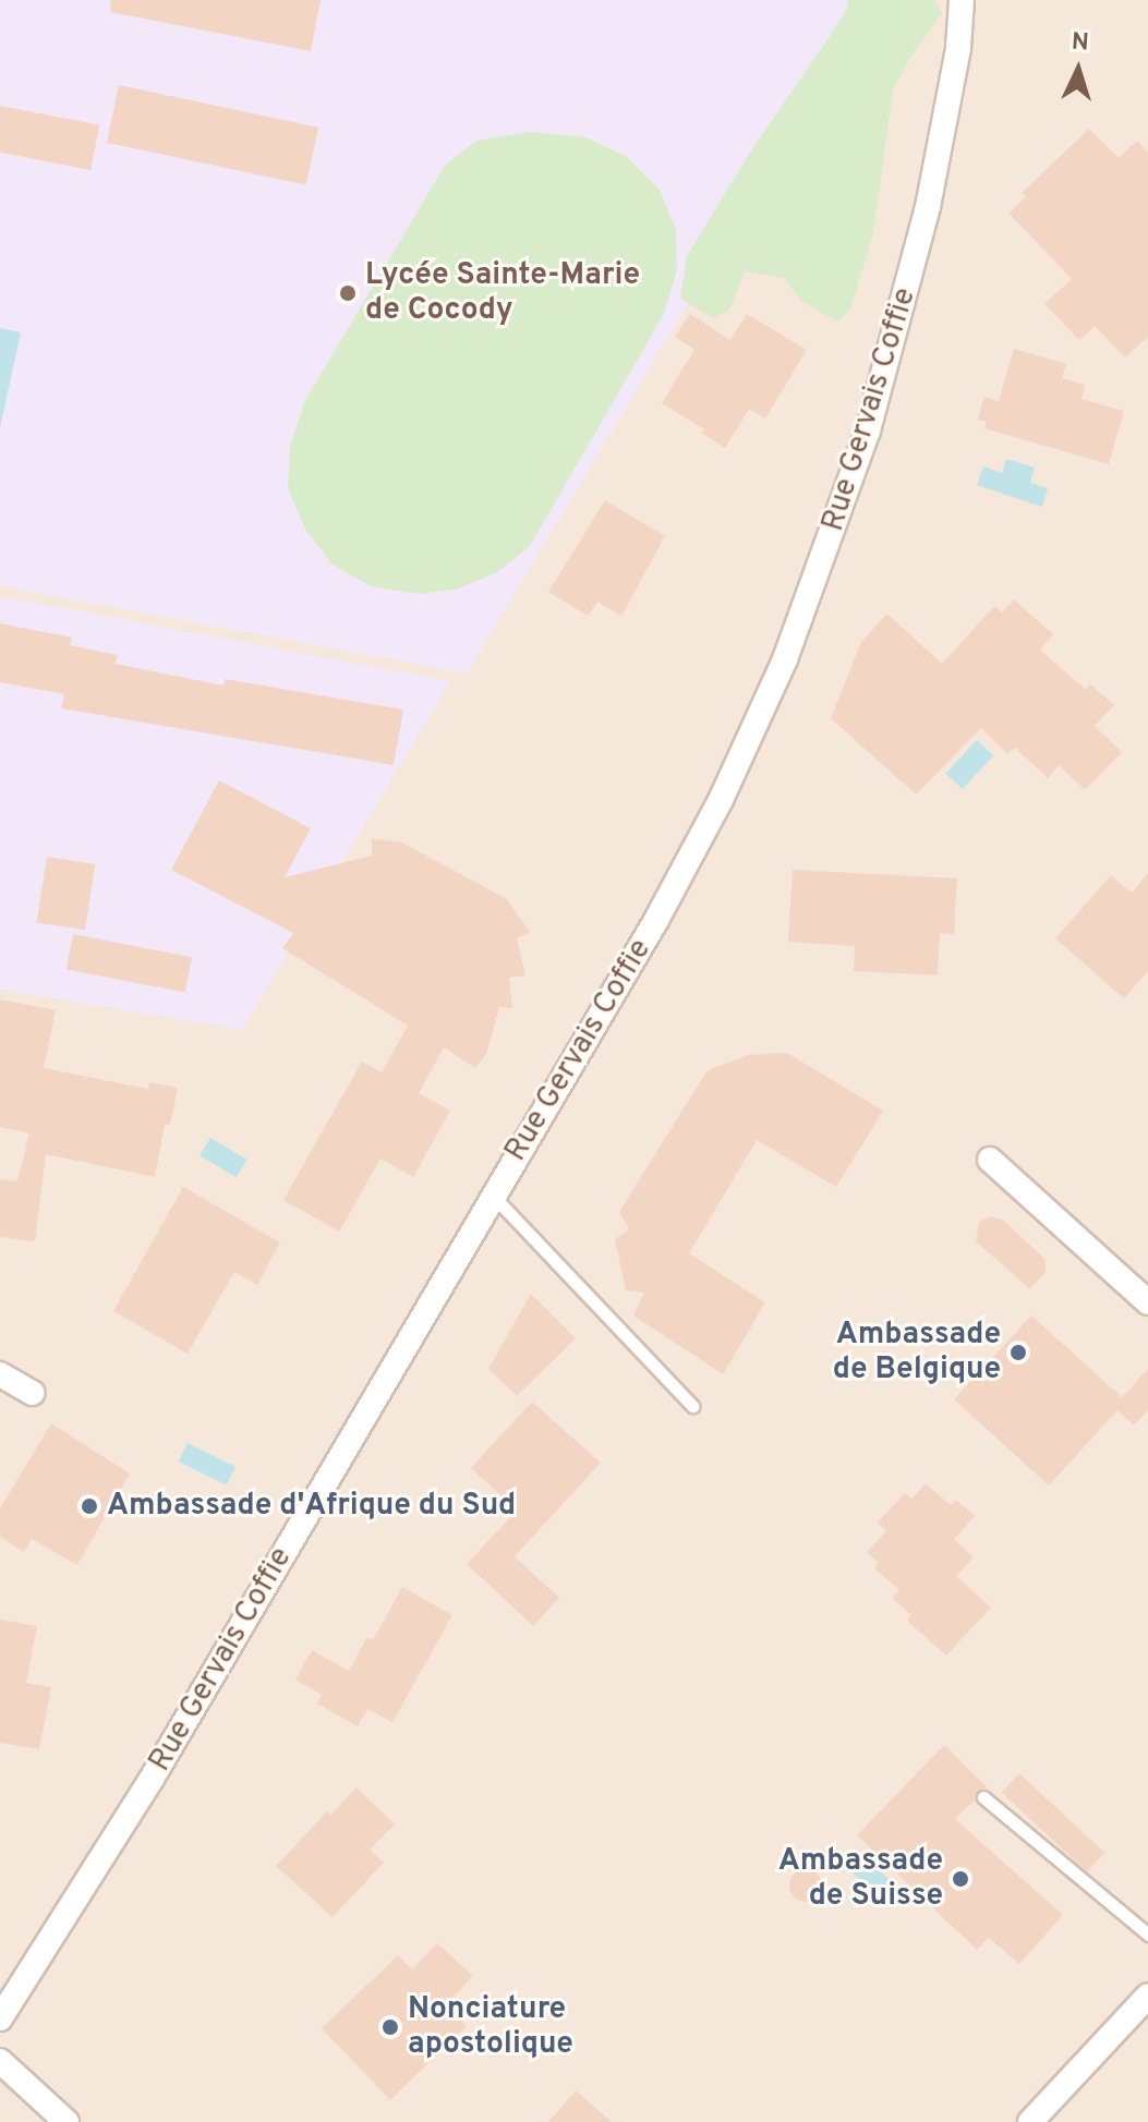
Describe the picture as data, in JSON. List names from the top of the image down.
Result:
{
  "streets": {
    "street": ["Rue Gervais Coffie"]
  },
  "places": [
    "Lycée Sainte-Marie de Cocody",
    "Ambassade de Belgique",
    "Ambassade d'Afrique du Sud",
    "Ambassade de Suisse",
    "Nonciature apostolique"
  ],
  "north": "top"
}
